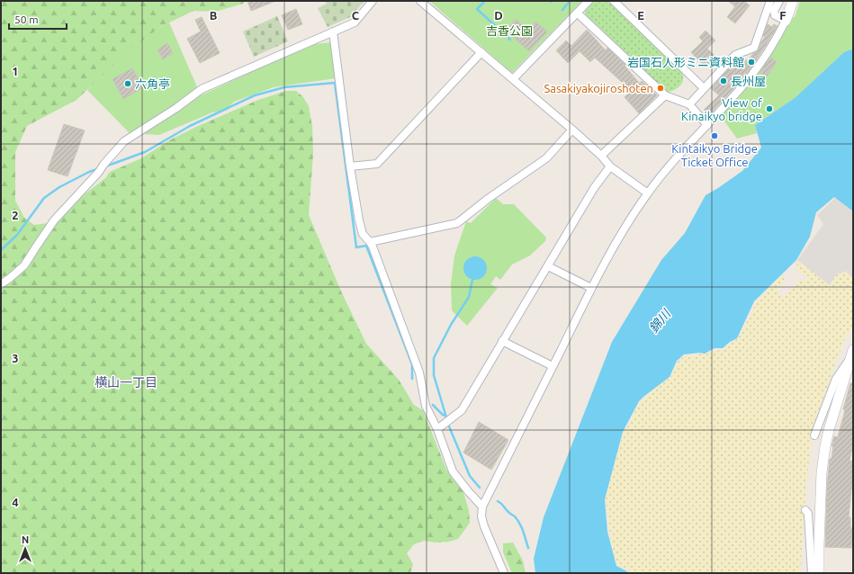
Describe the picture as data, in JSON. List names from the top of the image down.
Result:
{
  "districts": ["横山一丁目"],
  "water": ["錦川"],
  "parks": ["吉香公園"],
  "places": [
    "岩国石人形ミニ資料館",
    "長州屋",
    "六角亭",
    "Sasakiyakojiroshoten",
    "View of Kinaikyo bridge",
    "Kintaikyo Bridge Ticket Office"
  ],
  "scale_bar": "50 m",
  "north": "top",
  "grid": {
    "columns": [
      "B",
      "C",
      "D",
      "E",
      "F"
    ],
    "rows": [
      "1",
      "2",
      "3",
      "4"
    ]
  }
}
